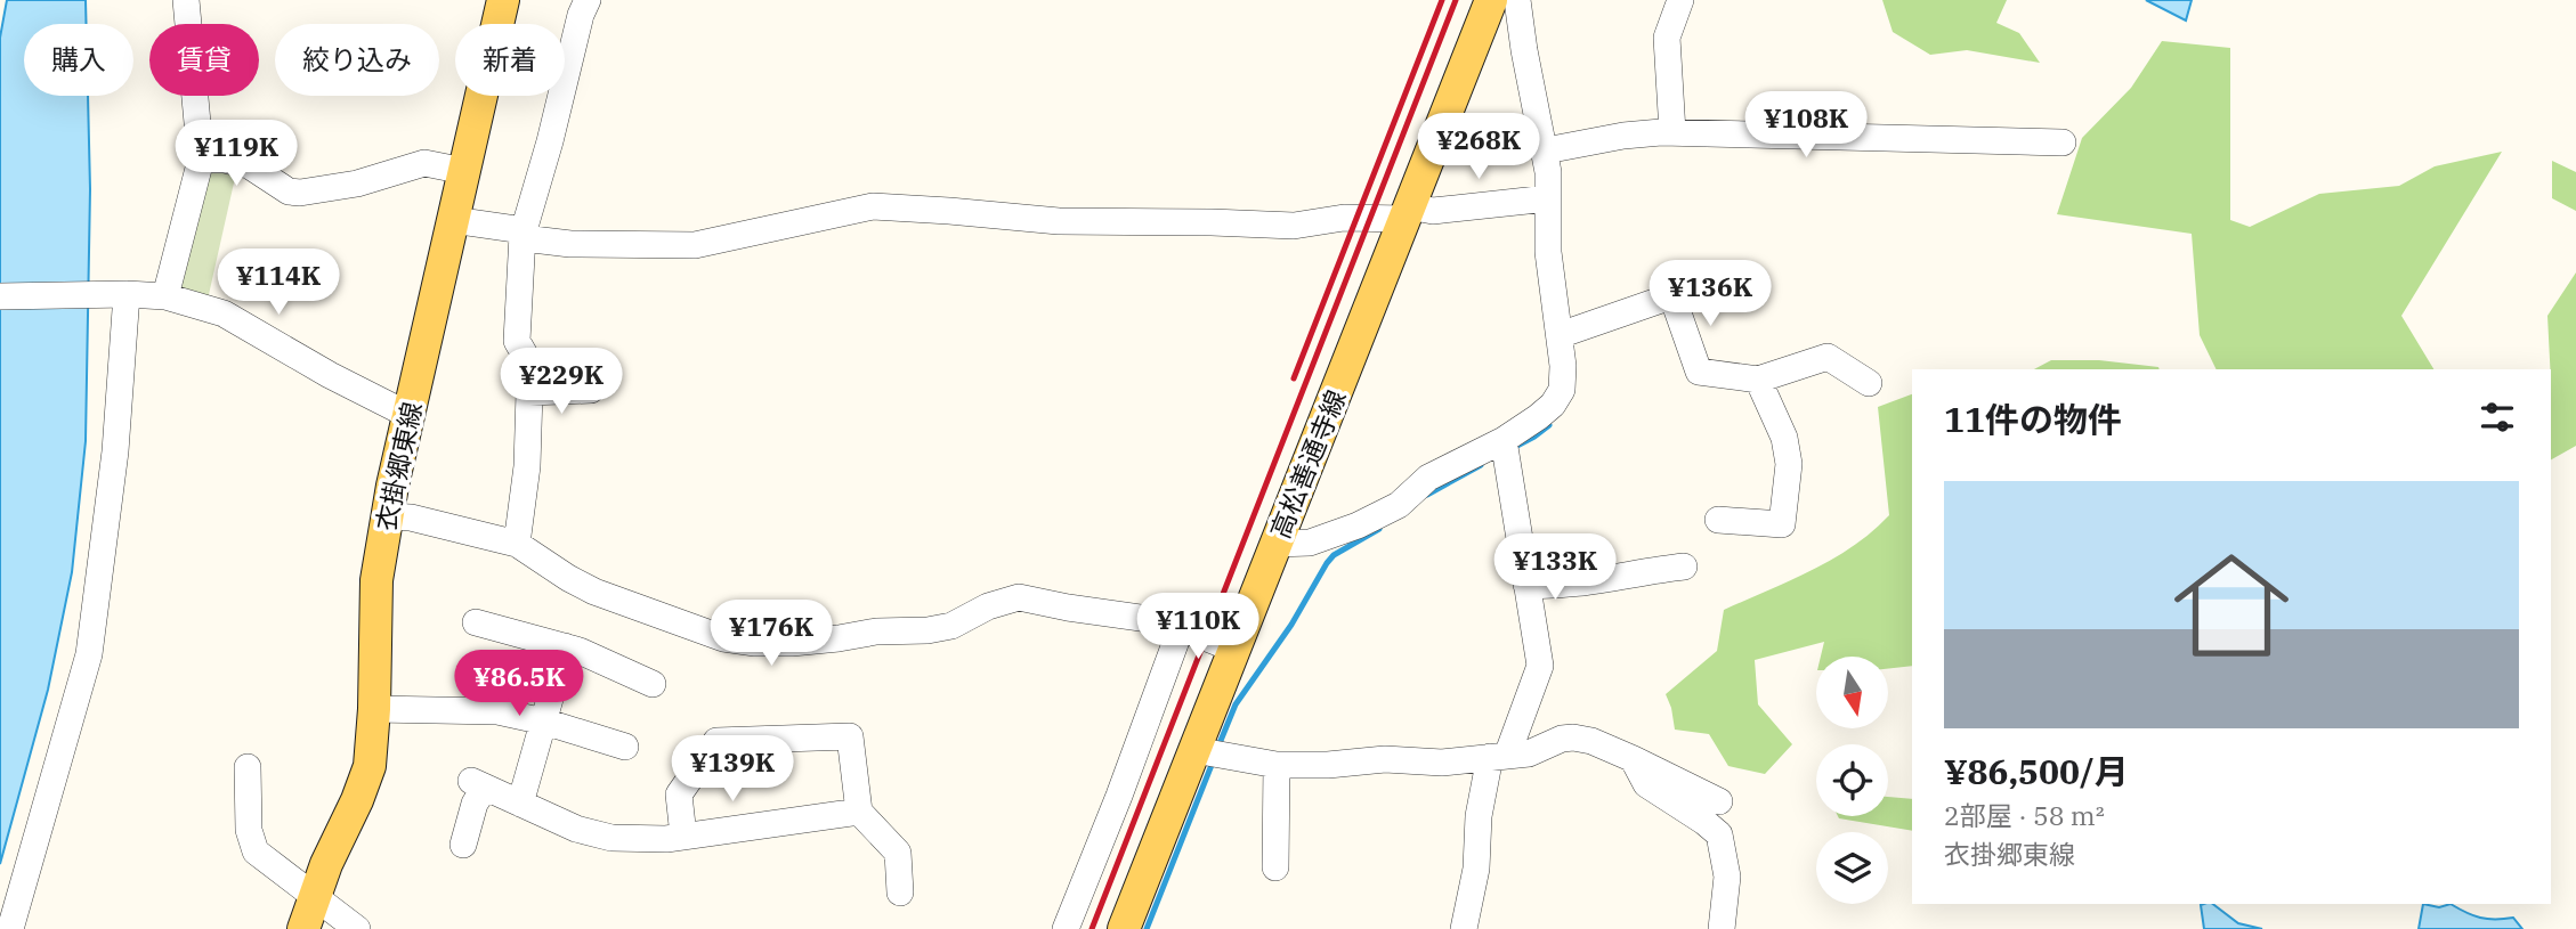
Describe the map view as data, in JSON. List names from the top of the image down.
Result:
{
  "streets": {
    "main road": ["高松善通寺線", "衣掛郷東線"]
  },
  "north": "bottom",
  "page": {
    "chip": [
      "購入",
      "賃貸",
      "絞り込み",
      "新着"
    ],
    "price": [
      "¥108K",
      "¥268K",
      "¥119K",
      "¥114K",
      "¥136K",
      "¥229K",
      "¥133K",
      "¥110K",
      "¥176K",
      "¥86.5K",
      "¥139K"
    ],
    "heading": "11件の物件",
    "list": [
      {
        "name": "¥86,500/月",
        "note": "2部屋 · 58 m² · 衣掛郷東線"
      }
    ]
  }
}
